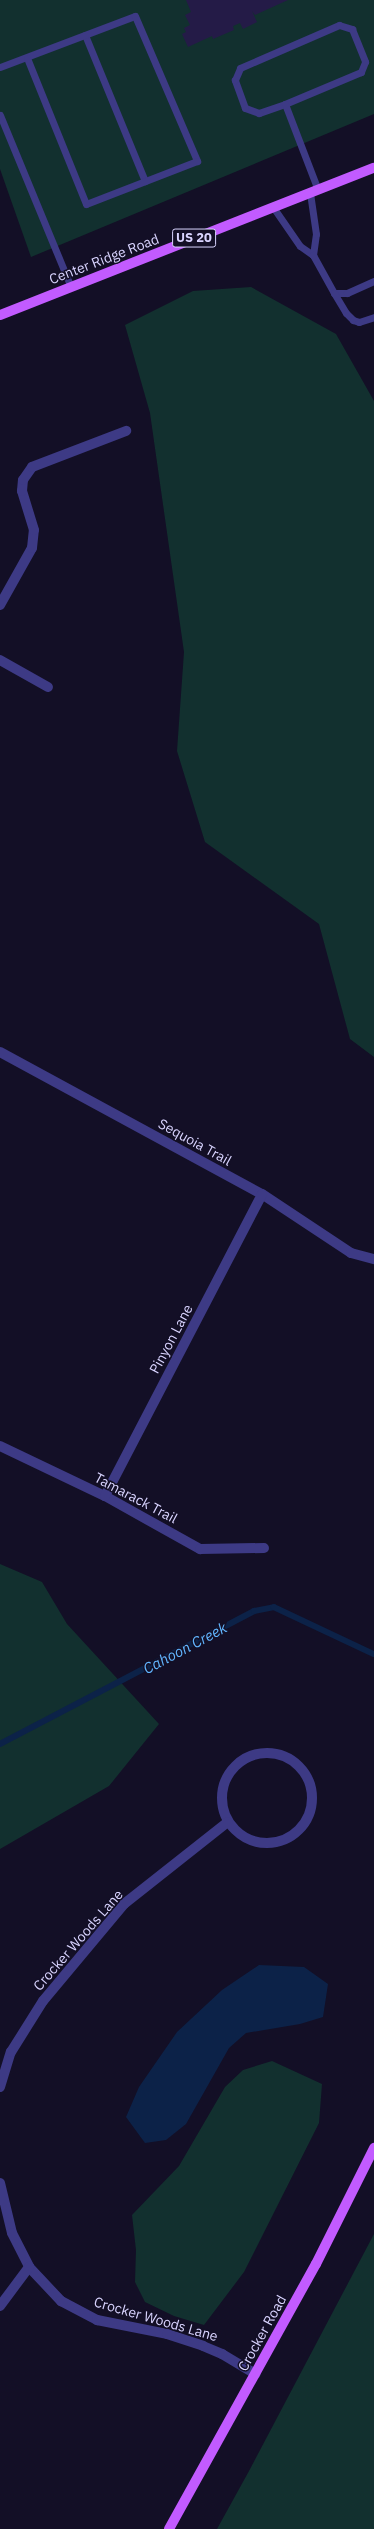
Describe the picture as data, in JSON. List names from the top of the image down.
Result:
{
  "streets": {
    "main road": ["US 20", "Center Ridge Road", "Crocker Road"],
    "street": [
      "Sequoia Trail",
      "Pinyon Lane",
      "Tamarack Trail",
      "Crocker Woods Lane"
    ]
  },
  "crossings": [
    ["Sequoia Trail", "Pinyon Lane"],
    ["Pinyon Lane", "Tamarack Trail"],
    ["Crocker Woods Lane", "Crocker Road"]
  ],
  "water": ["Cahoon Creek"]
}
